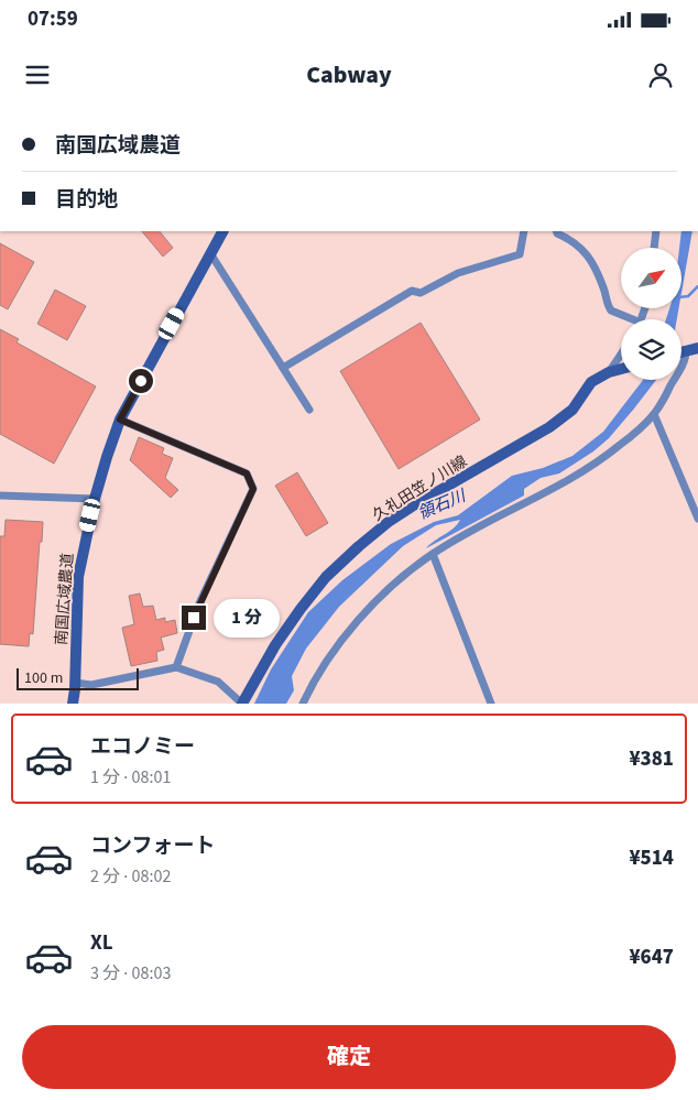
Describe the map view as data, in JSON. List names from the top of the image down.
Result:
{
  "streets": {
    "main road": ["久礼田笠ノ川線", "南国広域農道"]
  },
  "water": ["領石川"],
  "scale_bar": "100 m",
  "north": "top right",
  "page": {
    "status": "07:59",
    "header": "Cabway",
    "banner": ["南国広域農道", "目的地"],
    "bubble": "1 分",
    "scale": "100 m",
    "list": [
      {
        "name": "エコノミー",
        "note": "1 分 · 08:01",
        "value": "¥381"
      },
      {
        "name": "コンフォート",
        "note": "2 分 · 08:02",
        "value": "¥514"
      },
      {
        "name": "XL",
        "note": "3 分 · 08:03",
        "value": "¥647"
      }
    ],
    "buttons": "確定"
  }
}
